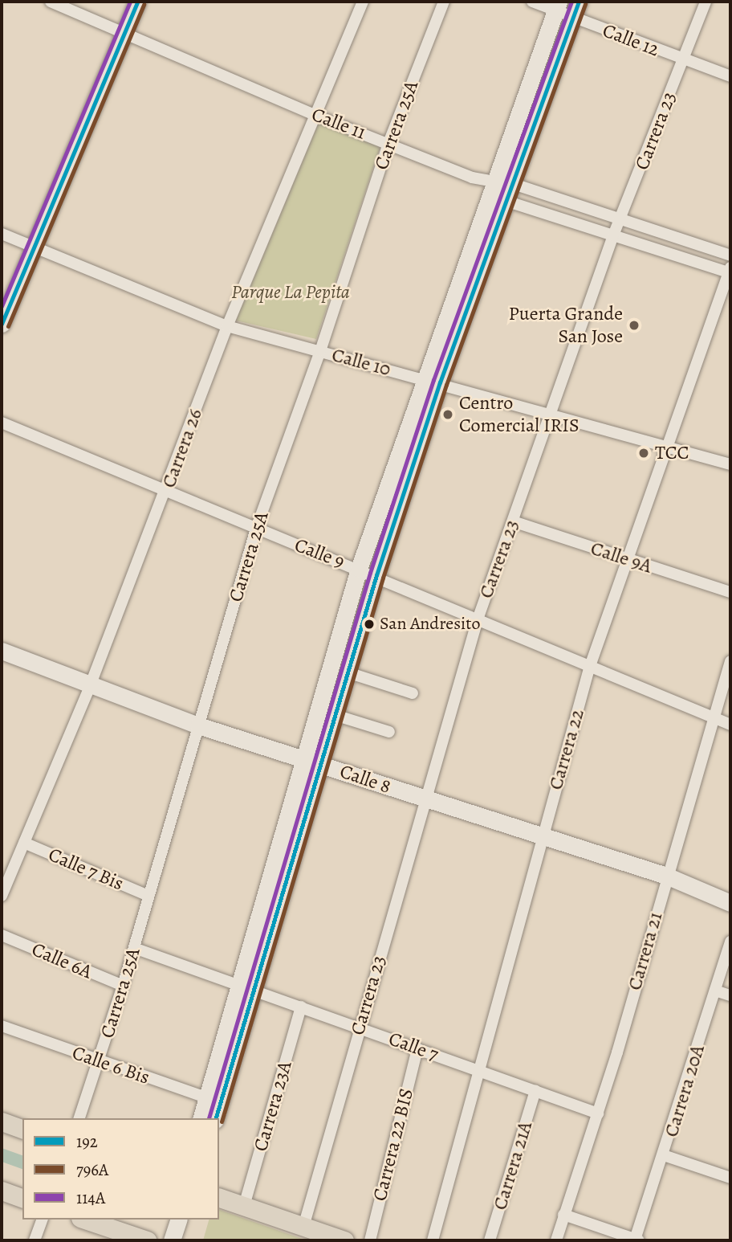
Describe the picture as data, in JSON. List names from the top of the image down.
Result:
{
  "streets": {
    "main road": ["Calle 8"],
    "street": [
      "Calle 12",
      "Calle 11",
      "Carrera 25A",
      "Carrera 23",
      "Calle 10",
      "Carrera 26",
      "Calle 9",
      "Calle 9A",
      "Carrera 22",
      "Calle 7 Bis",
      "Carrera 21",
      "Calle 6A",
      "Calle 7",
      "Calle 6 Bis",
      "Carrera 20A",
      "Carrera 23A",
      "Carrera 22 BIS",
      "Carrera 21A"
    ]
  },
  "crossings": [
    ["Calle 12", "Carrera 23"],
    ["Calle 11", "Carrera 25A"],
    ["Calle 11", "Carrera 23"],
    ["Calle 11", "Carrera 26"],
    ["Calle 11", "Carrera 22"],
    ["Carrera 25A", "Calle 10"],
    ["Carrera 25A", "Calle 9"],
    ["Carrera 25A", "Calle 8"],
    ["Carrera 25A", "Calle 7 Bis"],
    ["Carrera 25A", "Calle 6A"],
    ["Carrera 25A", "Calle 7"],
    ["Carrera 25A", "Calle 6 Bis"],
    ["Carrera 23", "Calle 10"],
    ["Carrera 23", "Calle 9"],
    ["Carrera 23", "Calle 9A"],
    ["Carrera 23", "Calle 8"],
    ["Carrera 23", "Calle 7"],
    ["Calle 10", "Carrera 26"],
    ["Calle 10", "Carrera 22"],
    ["Carrera 26", "Calle 9"],
    ["Carrera 26", "Calle 8"],
    ["Carrera 26", "Calle 7 Bis"],
    ["Calle 9", "Carrera 22"],
    ["Calle 9", "Carrera 21"],
    ["Calle 9A", "Carrera 22"],
    ["Carrera 22", "Calle 8"],
    ["Carrera 22", "Calle 7"],
    ["Calle 8", "Carrera 21"],
    ["Carrera 21", "Calle 7"],
    ["Calle 7", "Carrera 23A"],
    ["Calle 7", "Carrera 22 BIS"],
    ["Calle 7", "Carrera 21A"]
  ],
  "parks": ["Parque La Pepita"],
  "places": [
    "Puerta Grande San Jose",
    "Centro Comercial IRIS",
    "TCC",
    "San Andresito"
  ],
  "lines": ["transit line 192", "transit line 114A", "transit line 796A"],
  "legend": ["192", "796A", "114A"]
}
